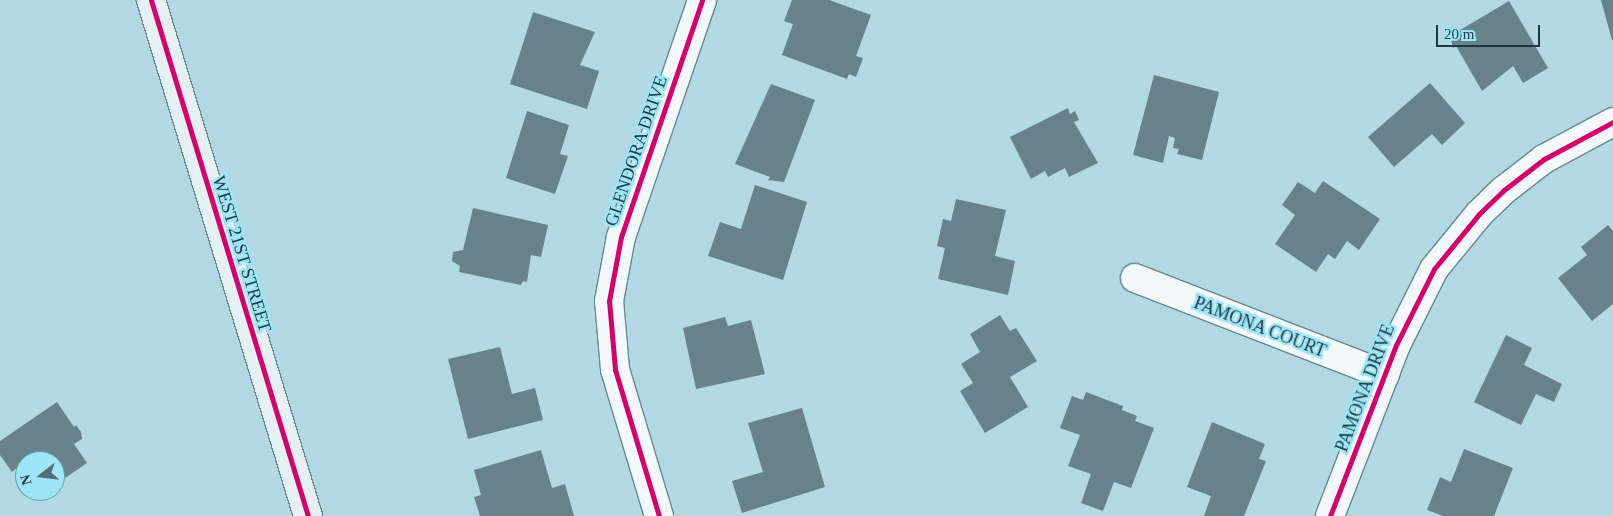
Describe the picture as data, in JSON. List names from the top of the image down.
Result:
{
  "streets": {
    "street": [
      "GLENDORA DRIVE",
      "WEST 21ST STREET",
      "PAMONA COURT",
      "PAMONA DRIVE"
    ]
  },
  "crossings": [
    ["PAMONA COURT", "PAMONA DRIVE"]
  ],
  "scale_bar": "20 m",
  "north": "left"
}
